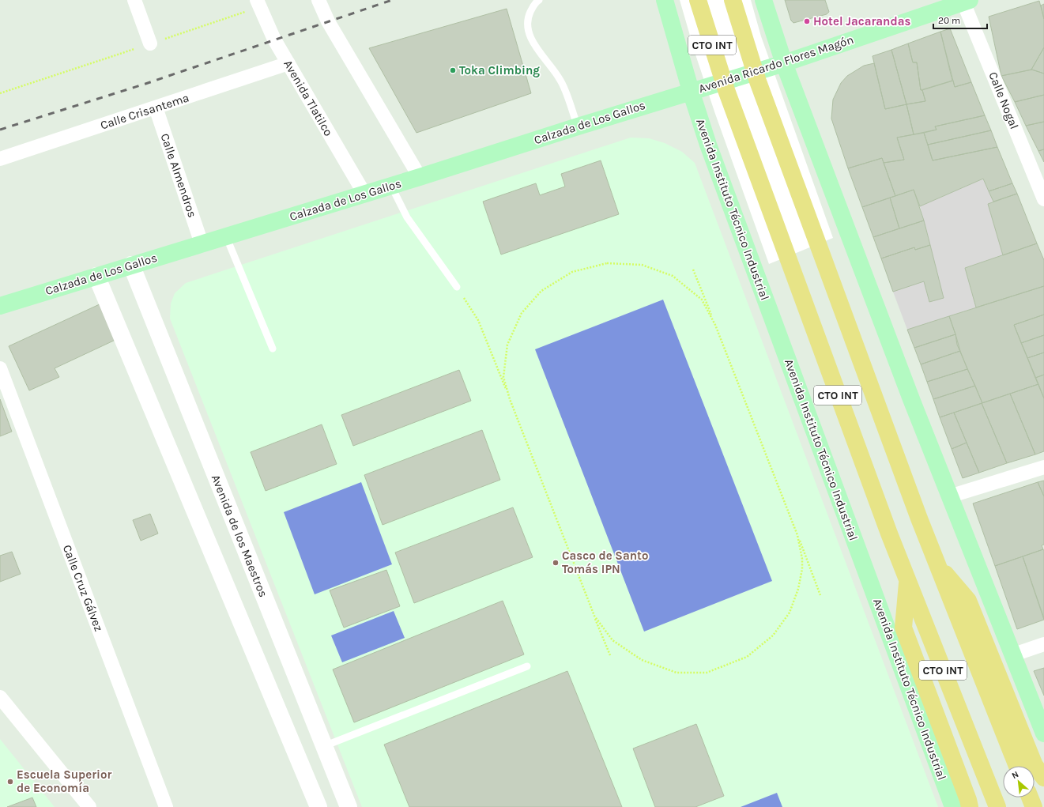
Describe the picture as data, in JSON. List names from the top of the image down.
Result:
{
  "streets": {
    "highway": ["CTO INT"],
    "main road": ["Avenida Ricardo Flores Magón", "Calzada de Los Gallos", "Avenida Instituto Técnico Industrial"],
    "street": [
      "Avenida Tlatilco",
      "Calle Nogal",
      "Calle Crisantema",
      "Calle Almendros",
      "Avenida de los Maestros",
      "Calle Cruz Gálvez"
    ]
  },
  "crossings": [
    ["CTO INT", "Avenida Ricardo Flores Magón"],
    ["CTO INT", "Calzada de Los Gallos"],
    ["CTO INT", "Avenida Instituto Técnico Industrial"],
    ["Avenida Ricardo Flores Magón", "Calle Nogal"],
    ["Avenida Ricardo Flores Magón", "Calzada de Los Gallos"],
    ["Avenida Ricardo Flores Magón", "Avenida Instituto Técnico Industrial"],
    ["Avenida Tlatilco", "Calle Crisantema"],
    ["Avenida Tlatilco", "Calzada de Los Gallos"],
    ["Calle Crisantema", "Calle Almendros"],
    ["Calzada de Los Gallos", "Calle Almendros"],
    ["Calzada de Los Gallos", "Avenida Instituto Técnico Industrial"],
    ["Calzada de Los Gallos", "Avenida de los Maestros"]
  ],
  "places": [
    "Hotel Jacarandas",
    "Toka Climbing",
    "Casco de Santo Tomás IPN",
    "Escuela Superior de Economía"
  ],
  "scale_bar": "20 m",
  "north": "top left"
}
